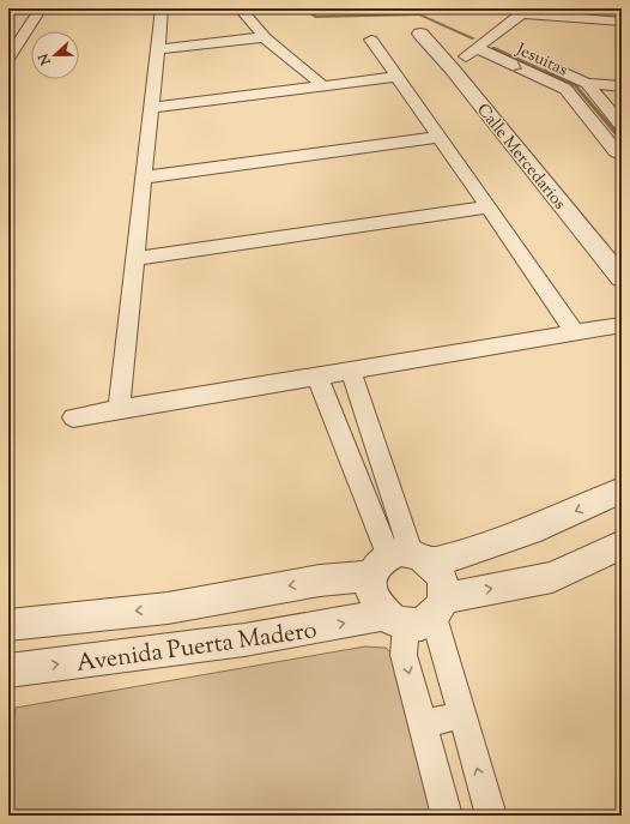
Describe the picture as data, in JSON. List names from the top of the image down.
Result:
{
  "streets": {
    "street": ["Jesuitas", "Calle Mercedarios", "Avenida Puerta Madero"]
  },
  "north": "left"
}
